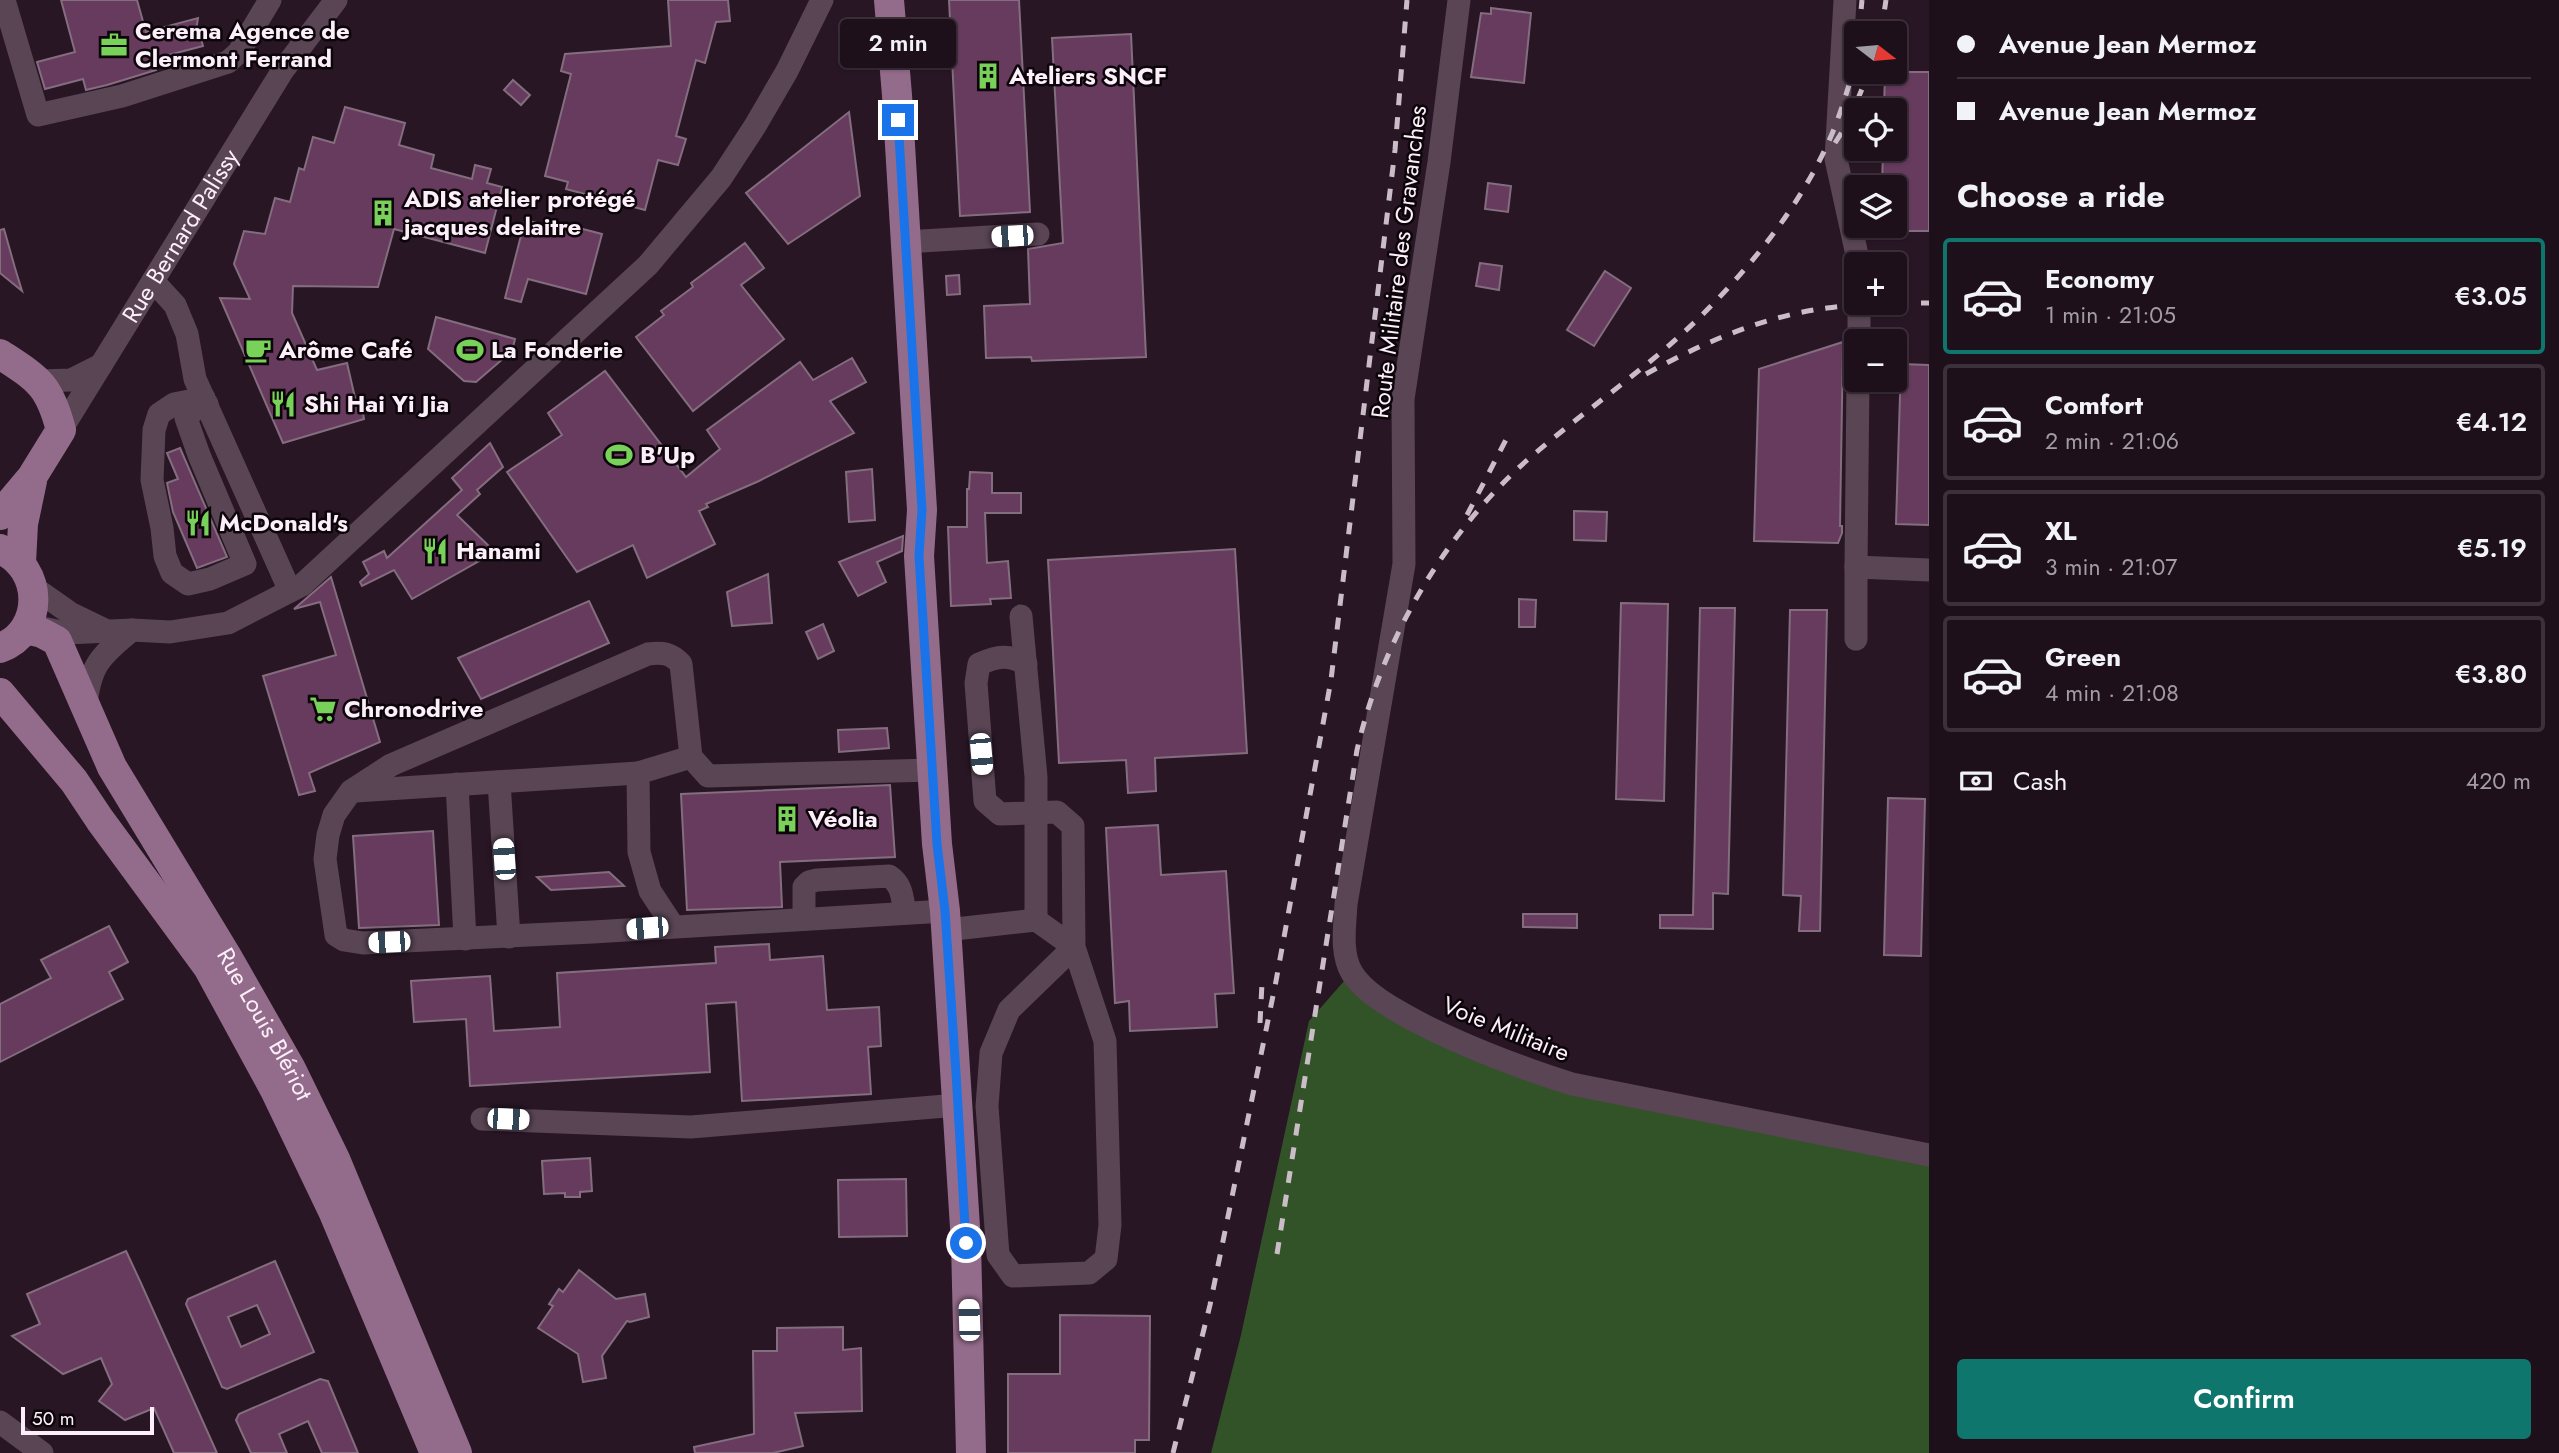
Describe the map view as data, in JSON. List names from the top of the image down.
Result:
{
  "streets": {
    "main road": ["Rue Bernard Palissy", "Rue Louis Blériot"],
    "street": ["Route Militaire des Gravanches", "Voie Militaire"]
  },
  "crossings": [
    ["Rue Bernard Palissy", "Rue Louis Blériot"],
    ["Route Militaire des Gravanches", "Voie Militaire"]
  ],
  "places": {
    "office": ["Cerema Agence de Clermont Ferrand"],
    "building": ["Ateliers SNCF", "ADIS atelier protégé jacques delaitre", "Véolia"],
    "cafe": ["Arôme Café"],
    "sports": ["La Fonderie", "B'Up"],
    "restaurant": ["Shi Hai Yi Jia", "McDonald's", "Hanami"],
    "supermarket": ["Chronodrive"]
  },
  "scale_bar": "50 m",
  "north": "right",
  "page": {
    "banner": ["Avenue Jean Mermoz", "Avenue Jean Mermoz"],
    "bubble": "2 min",
    "map_buttons": ["+", "−"],
    "heading": "Choose a ride",
    "list": [
      {
        "name": "Economy",
        "note": "1 min · 21:05",
        "value": "€3.05"
      },
      {
        "name": "Comfort",
        "note": "2 min · 21:06",
        "value": "€4.12"
      },
      {
        "name": "XL",
        "note": "3 min · 21:07",
        "value": "€5.19"
      },
      {
        "name": "Green",
        "note": "4 min · 21:08",
        "value": "€3.80"
      }
    ],
    "pay": ["Cash", "420 m"],
    "buttons": "Confirm",
    "scale": "50 m"
  }
}
